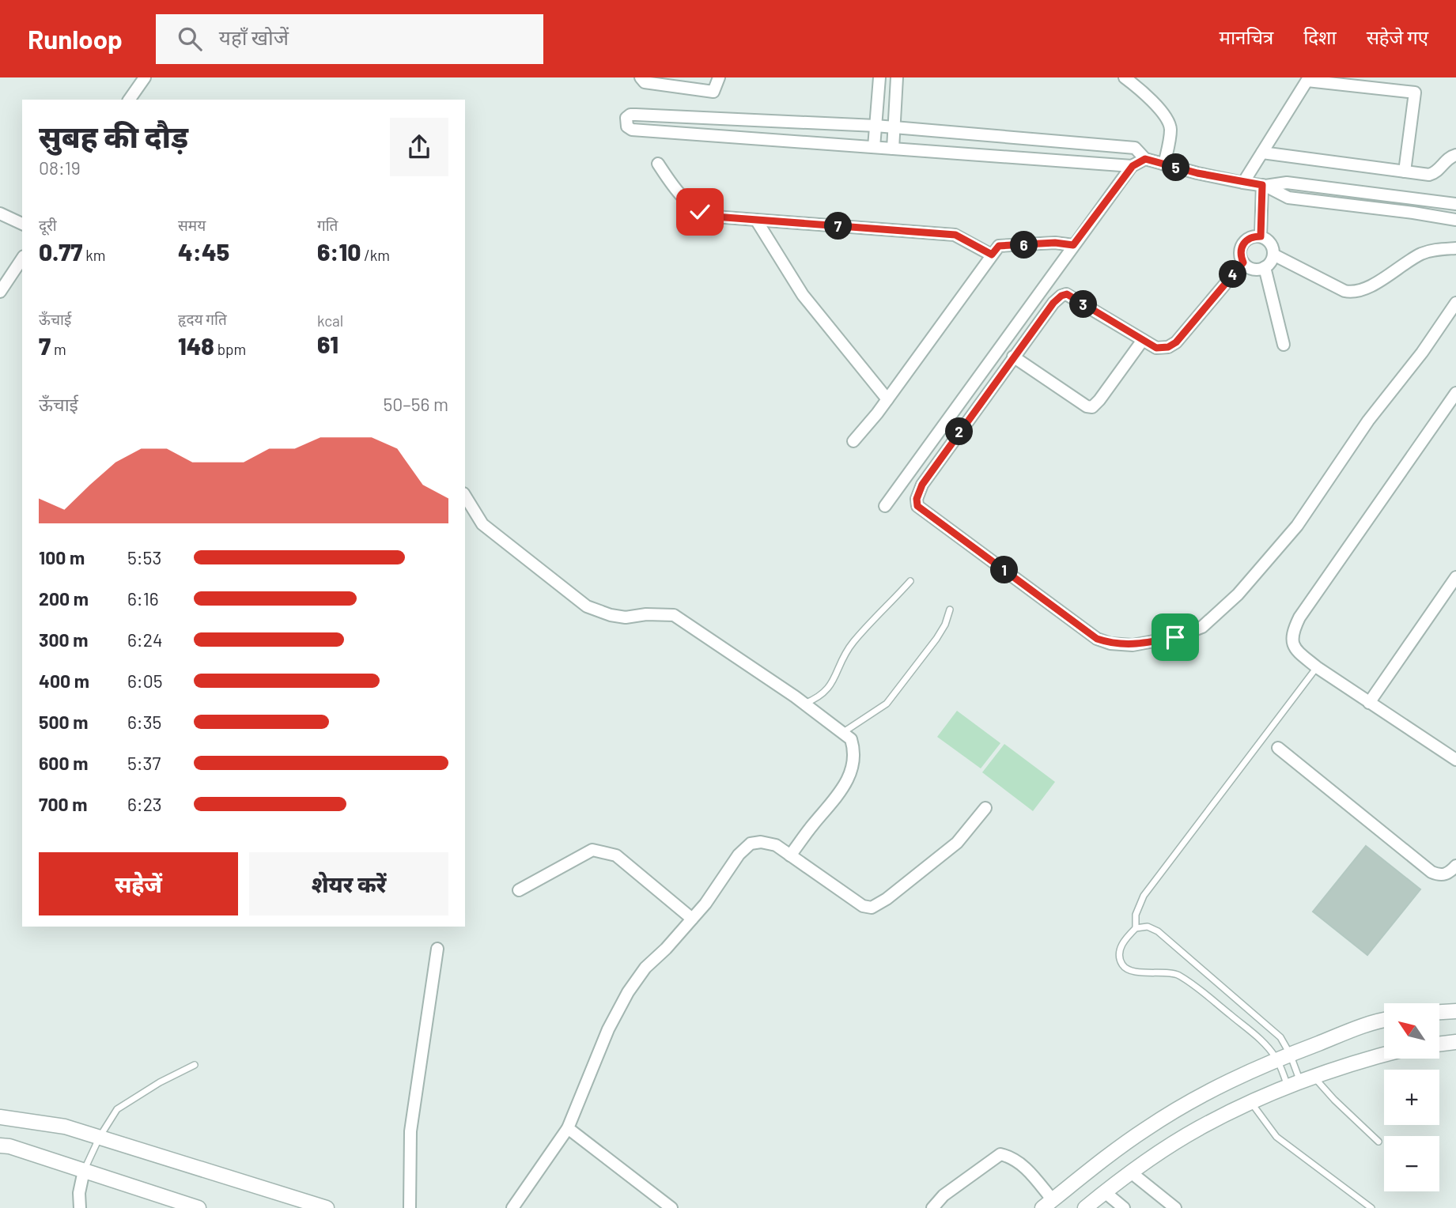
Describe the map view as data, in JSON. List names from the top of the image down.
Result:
{
  "north": "top left",
  "page": {
    "header": "Runloop",
    "search": "यहाँ खोजें",
    "nav": ["मानचित्र", "दिशा", "सहेजे गए"],
    "heading": ["सुबह की दौड़", "08:19"],
    "pins": [
      "5",
      "7",
      "6",
      "4",
      "3",
      "2",
      "1"
    ],
    "stats": [
      ["दूरी", "0.77 km"],
      ["समय", "4:45"],
      ["गति", "6:10 /km"],
      ["ऊँचाई", "7 m"],
      ["हृदय गति", "148 bpm"],
      ["kcal", "61"]
    ],
    "chart": ["ऊँचाई", "50–56 m"],
    "list": [
      {
        "name": "100 m",
        "note": "5:53"
      },
      {
        "name": "200 m",
        "note": "6:16"
      },
      {
        "name": "300 m",
        "note": "6:24"
      },
      {
        "name": "400 m",
        "note": "6:05"
      },
      {
        "name": "500 m",
        "note": "6:35"
      },
      {
        "name": "600 m",
        "note": "5:37"
      },
      {
        "name": "700 m",
        "note": "6:23"
      }
    ],
    "buttons": ["सहेजें", "शेयर करें"],
    "map_buttons": ["+", "−"]
  }
}
